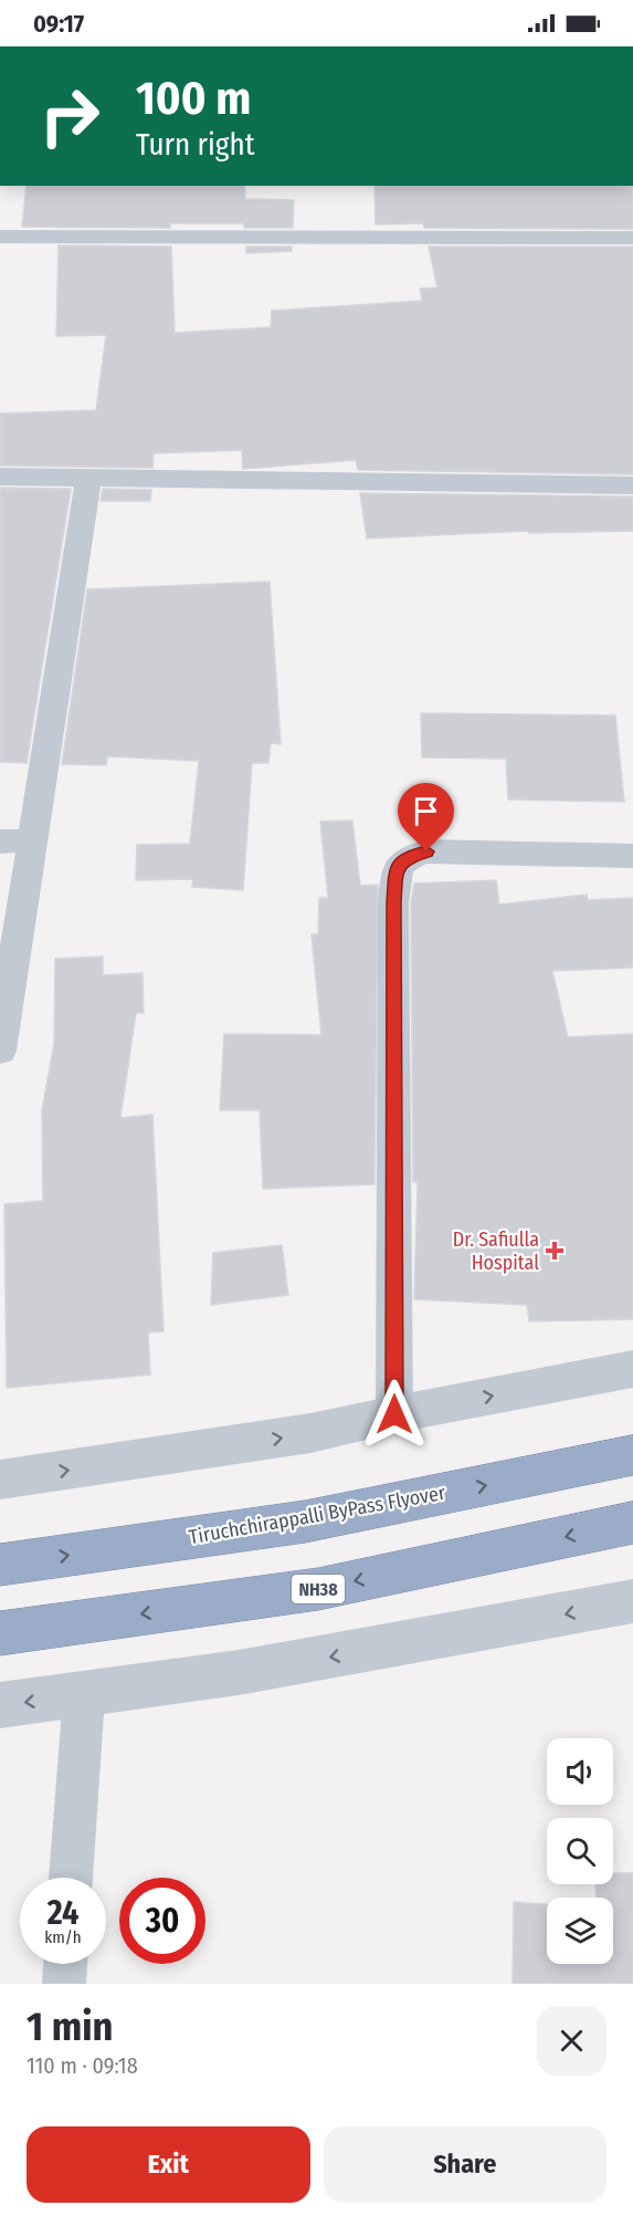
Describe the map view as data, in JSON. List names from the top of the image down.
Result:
{
  "streets": {
    "highway": ["Tiruchchirappalli ByPass Flyover", "NH38"]
  },
  "places": {
    "health": ["Dr. Safiulla Hospital"]
  },
  "page": {
    "status": "09:17",
    "turn": ["100 m", "Turn right"],
    "speed": "24 km/h",
    "limit": "30",
    "heading": ["1 min", "110 m · 09:18"],
    "buttons": ["Exit", "Share"]
  }
}
